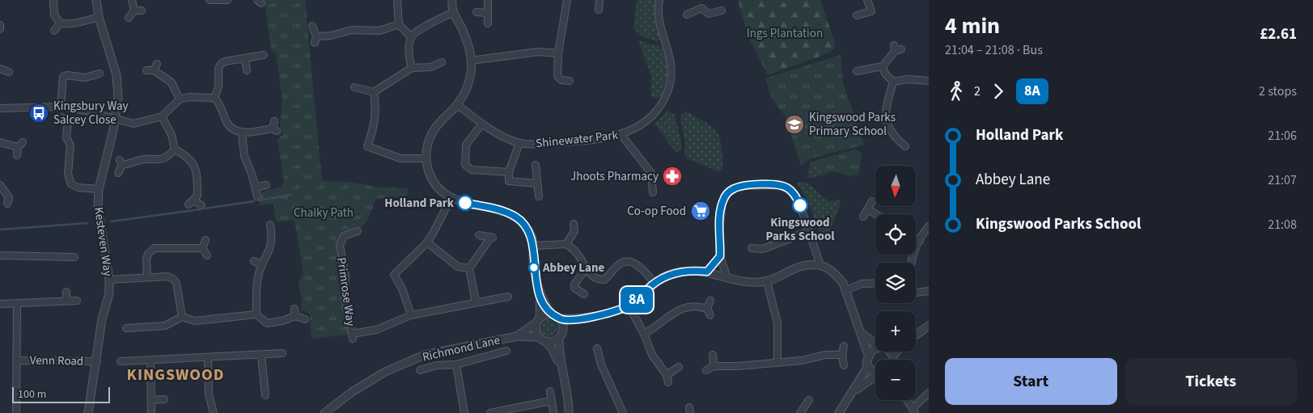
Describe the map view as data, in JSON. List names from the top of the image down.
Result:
{
  "streets": {
    "street": [
      "Shinewater Park",
      "Kesteven Way",
      "Primrose Way",
      "Richmond Lane",
      "Venn Road"
    ]
  },
  "crossings": [
    ["Kesteven Way", "Venn Road"]
  ],
  "districts": ["KINGSWOOD"],
  "parks": ["Ings Plantation", "Chalky Path"],
  "places": {
    "bus stop": ["Kingsbury Way Salcey Close"],
    "school or university": ["Kingswood Parks Primary School"],
    "pharmacy": ["Jhoots Pharmacy"],
    "other": ["Holland Park", "Kingswood Parks School", "Abbey Lane"],
    "supermarket": ["Co-op Food"]
  },
  "lines": ["bus line 8A"],
  "scale_bar": "100 m",
  "north": "bottom",
  "page": {
    "on_map": "8A",
    "heading": ["4 min", "21:04 – 21:08 · Bus", "£2.61"],
    "legs": ["2", "8A", "2 stops"],
    "list": [
      {
        "name": "Holland Park",
        "value": "21:06"
      },
      {
        "name": "Abbey Lane",
        "value": "21:07"
      },
      {
        "name": "Kingswood Parks School",
        "value": "21:08"
      }
    ],
    "map_buttons": ["+", "−"],
    "buttons": ["Start", "Tickets"],
    "scale": "100 m"
  }
}
